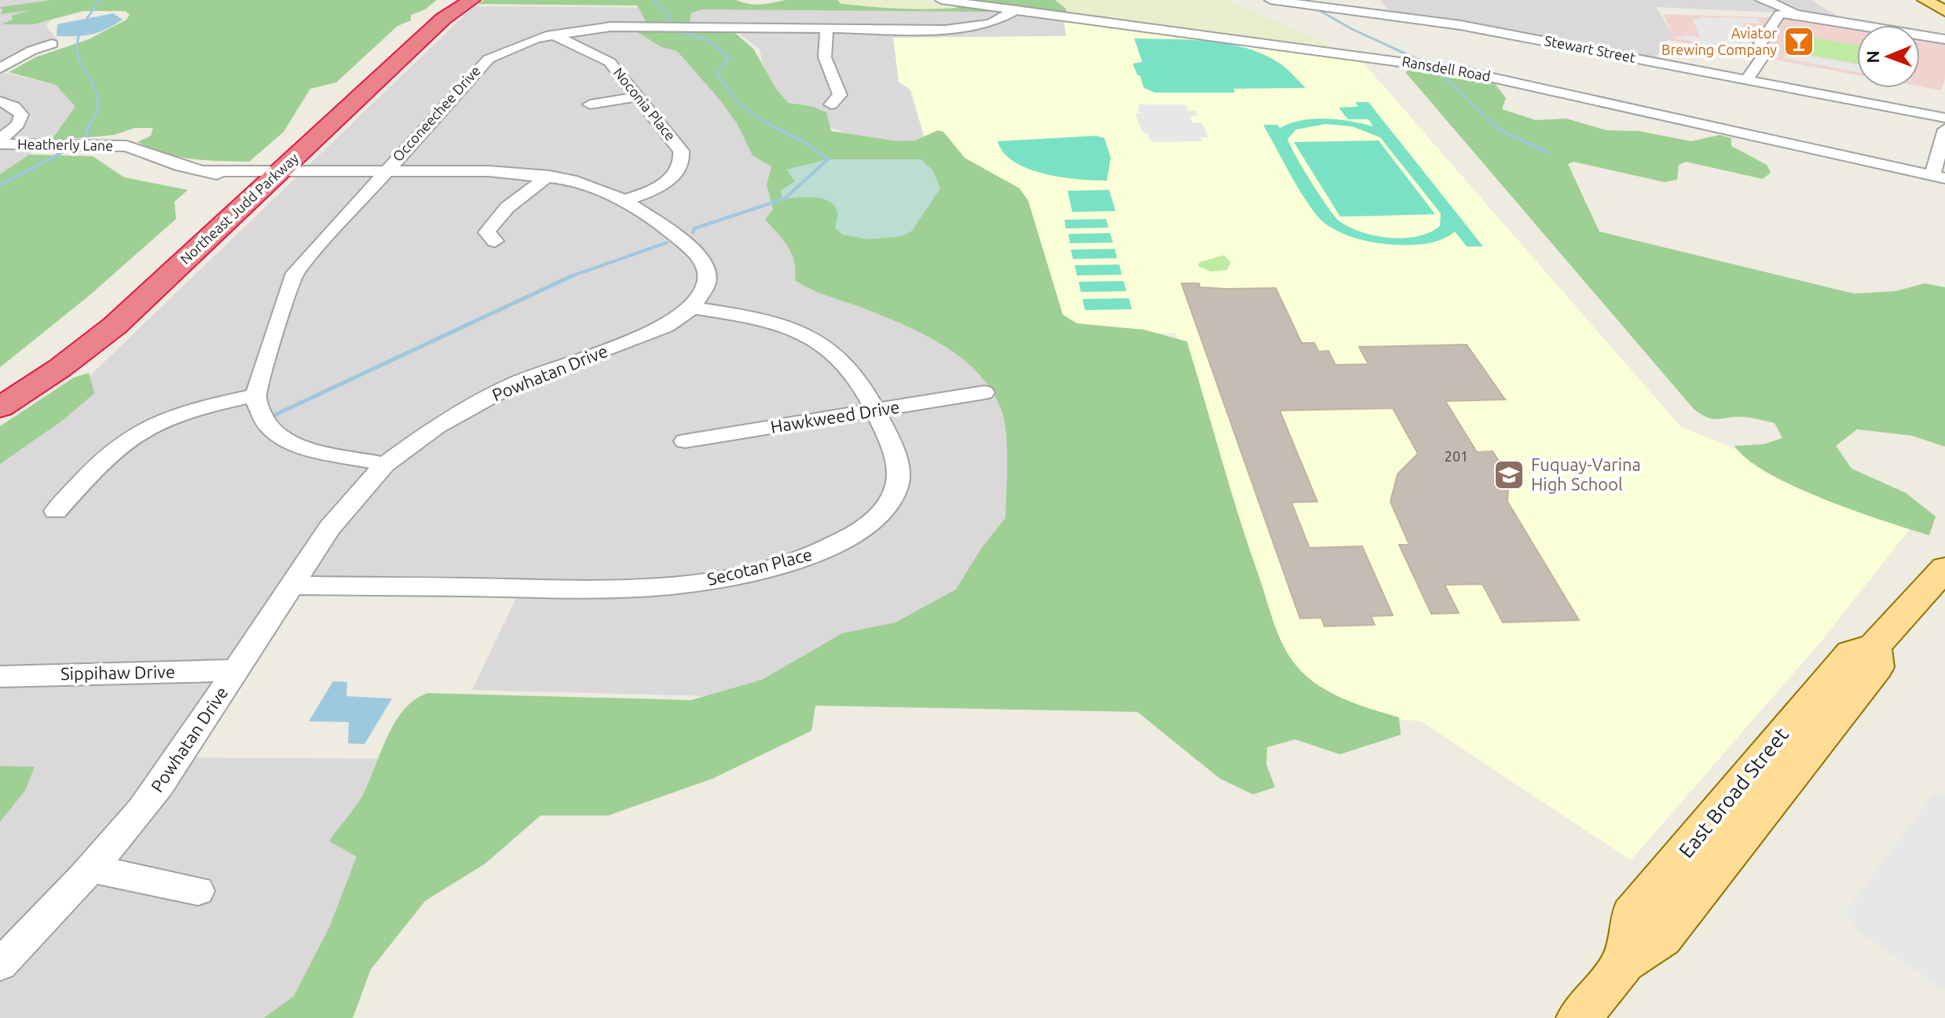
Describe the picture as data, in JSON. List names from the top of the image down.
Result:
{
  "streets": {
    "highway": ["Northeast Judd Parkway"],
    "main road": ["East Broad Street"],
    "street": [
      "Stewart Street",
      "Ransdell Road",
      "Noconia Place",
      "Occoneechee Drive",
      "Heatherly Lane",
      "Powhatan Drive",
      "Hawkweed Drive",
      "Secotan Place",
      "Sippihaw Drive"
    ]
  },
  "crossings": [
    ["Ransdell Road", "Occoneechee Drive"],
    ["Noconia Place", "Occoneechee Drive"],
    ["Noconia Place", "Powhatan Drive"],
    ["Occoneechee Drive", "Powhatan Drive"],
    ["Heatherly Lane", "Northeast Judd Parkway"],
    ["Heatherly Lane", "Powhatan Drive"],
    ["Northeast Judd Parkway", "Powhatan Drive"],
    ["Powhatan Drive", "Secotan Place"],
    ["Powhatan Drive", "Sippihaw Drive"],
    ["Hawkweed Drive", "Secotan Place"]
  ],
  "places": {
    "bar": ["Aviator Brewing Company"],
    "school or university": ["Fuquay-Varina High School"]
  },
  "house_numbers": ["201"],
  "north": "left"
}
